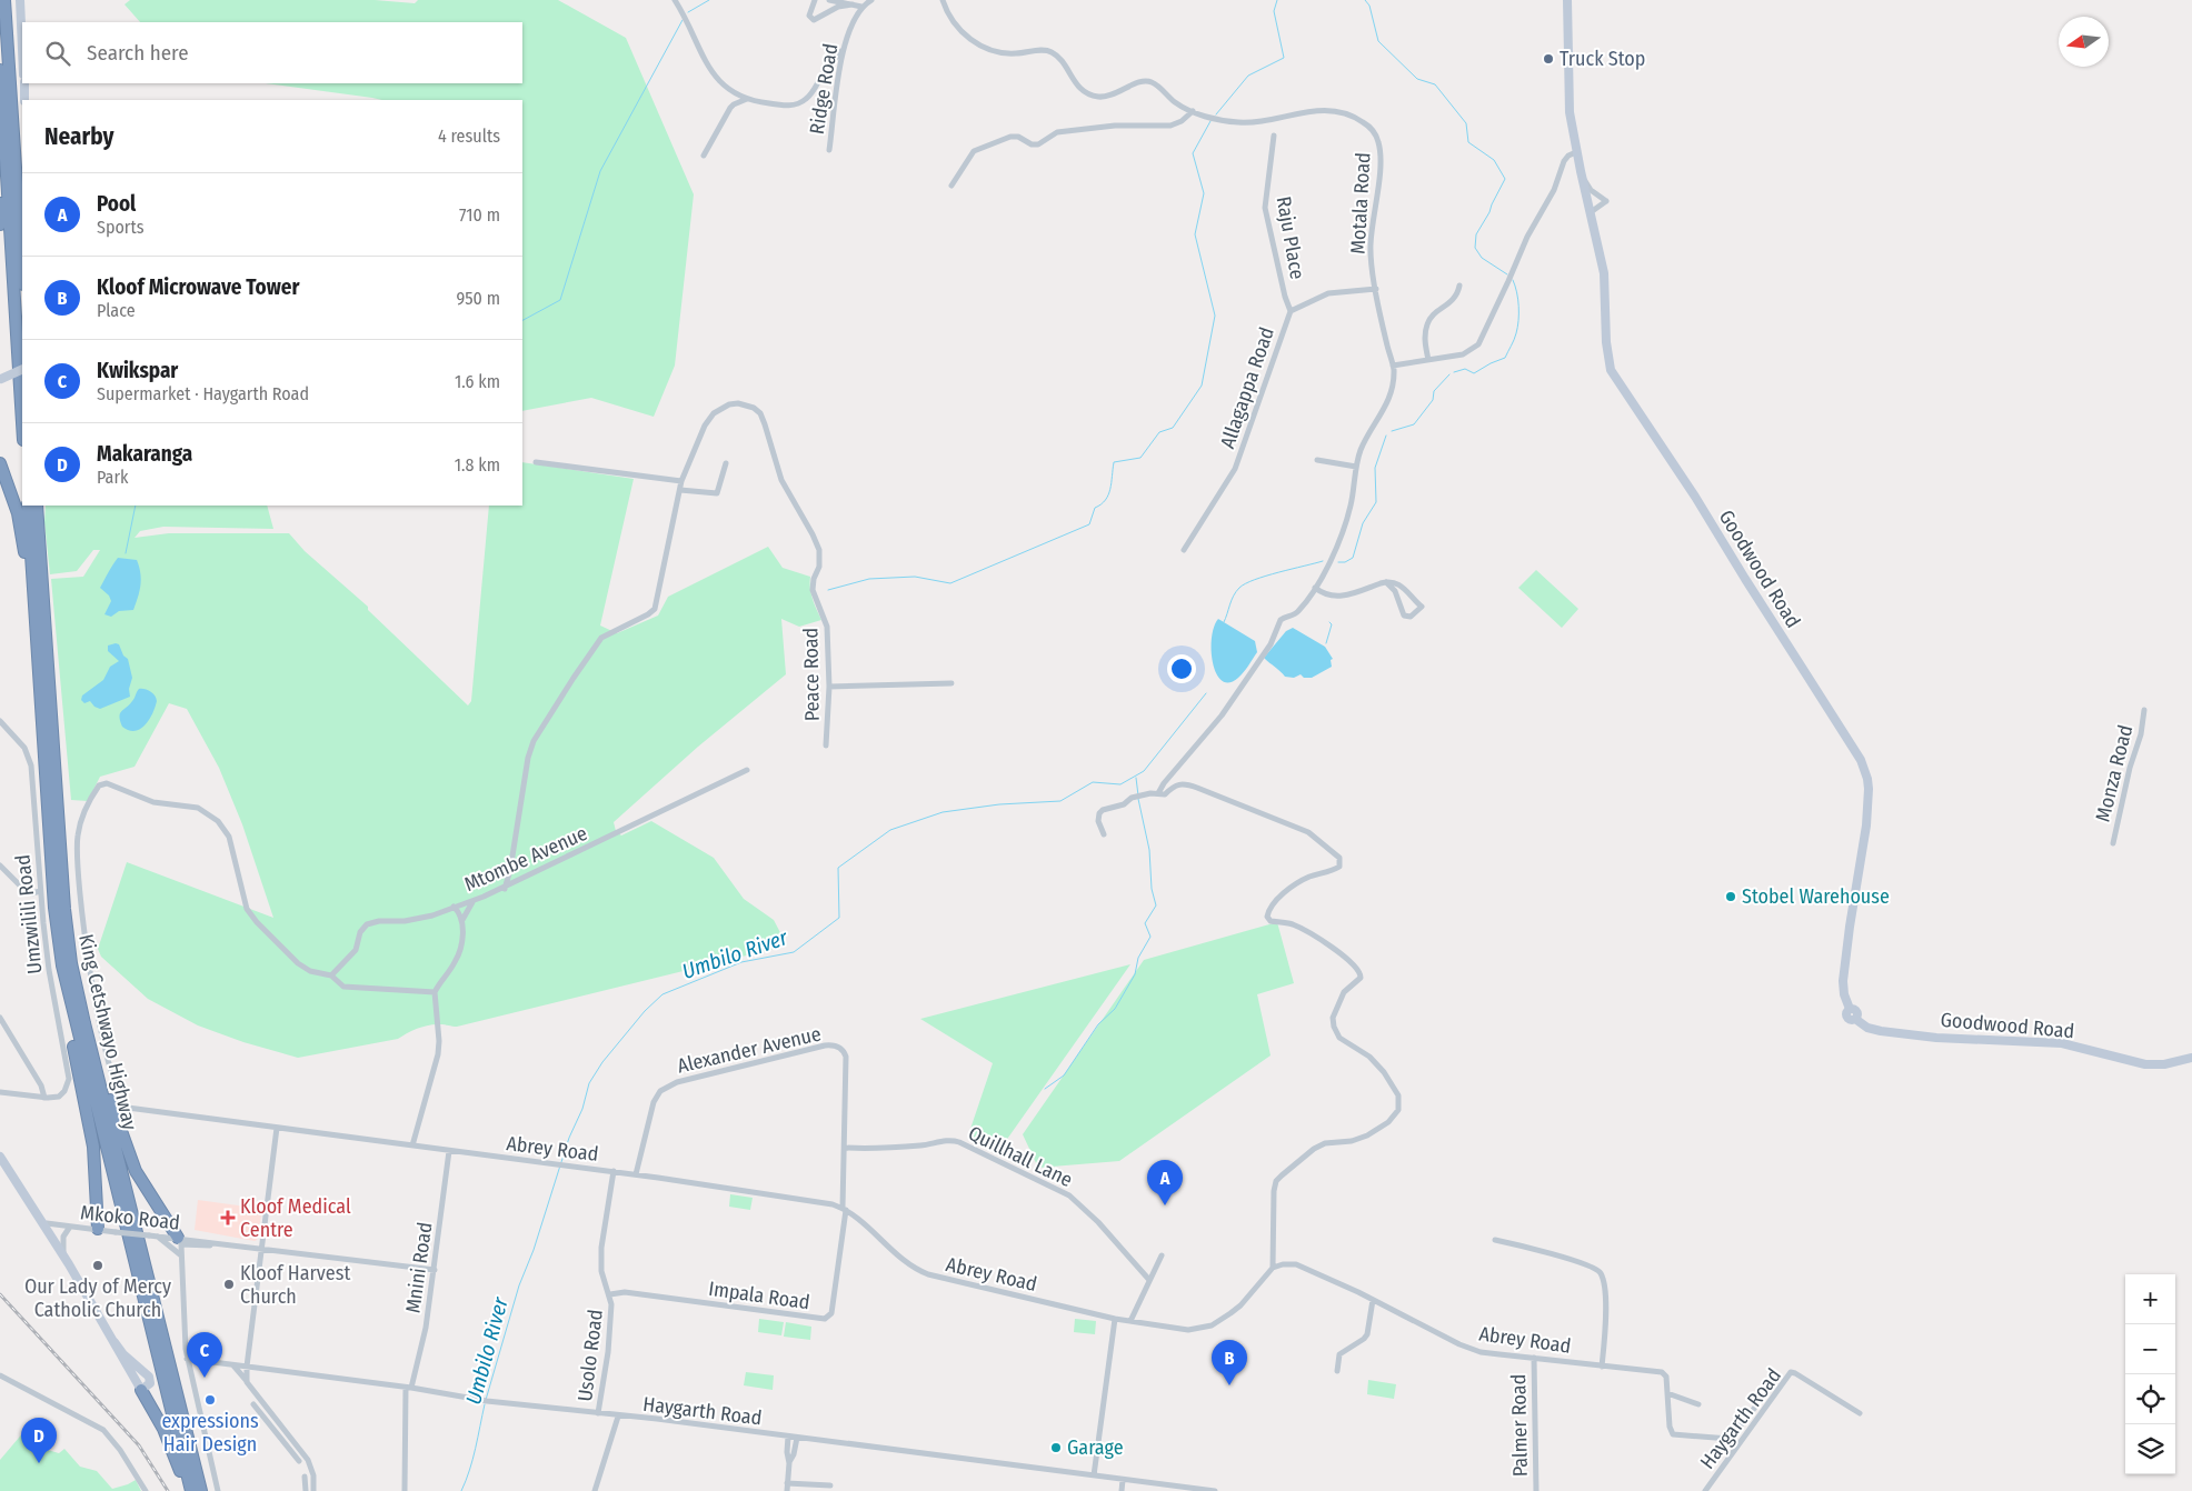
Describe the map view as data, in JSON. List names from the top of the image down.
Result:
{
  "streets": {
    "highway": ["King Cetshwayo Highway"],
    "street": [
      "Ridge Road",
      "Motala Road",
      "Raju Place",
      "Allagappa Road",
      "Goodwood Road",
      "Peace Road",
      "Monza Road",
      "Mtombe Avenue",
      "Umzwilili Road",
      "Alexander Avenue",
      "Abrey Road",
      "Quillhall Lane",
      "Mkoko Road",
      "Mnini Road",
      "Impala Road",
      "Usolo Road",
      "Haygarth Road",
      "Palmer Road"
    ]
  },
  "crossings": [
    ["Motala Road", "Allagappa Road"],
    ["Raju Place", "Allagappa Road"],
    ["Peace Road", "Mtombe Avenue"],
    ["Mtombe Avenue", "Abrey Road"],
    ["Alexander Avenue", "Abrey Road"],
    ["Alexander Avenue", "Quillhall Lane"],
    ["Alexander Avenue", "Impala Road"],
    ["Abrey Road", "Mnini Road"],
    ["Abrey Road", "Impala Road"],
    ["Abrey Road", "Usolo Road"],
    ["Abrey Road", "Palmer Road"],
    ["Mkoko Road", "Mnini Road"],
    ["Mnini Road", "Haygarth Road"],
    ["Impala Road", "Usolo Road"],
    ["Usolo Road", "Haygarth Road"]
  ],
  "water": ["Umbilo River"],
  "places": {
    "other": [
      "Truck Stop",
      "Stobel Warehouse",
      "Our Lady of Mercy Catholic Church",
      "Kloof Harvest Church",
      "expressions Hair Design",
      "Garage"
    ],
    "health": ["Kloof Medical Centre"]
  },
  "north": "left",
  "page": {
    "search": "Search here",
    "heading": ["Nearby", "4 results"],
    "list": [
      {
        "mark": "A",
        "name": "Pool",
        "note": "Sports",
        "value": "710 m"
      },
      {
        "mark": "B",
        "name": "Kloof Microwave Tower",
        "note": "Place",
        "value": "950 m"
      },
      {
        "mark": "C",
        "name": "Kwikspar",
        "note": "Supermarket · Haygarth Road",
        "value": "1.6 km"
      },
      {
        "mark": "D",
        "name": "Makaranga",
        "note": "Park",
        "value": "1.8 km"
      }
    ],
    "pins": [
      "A",
      "C",
      "B",
      "D"
    ],
    "map_buttons": ["+", "−"]
  }
}
